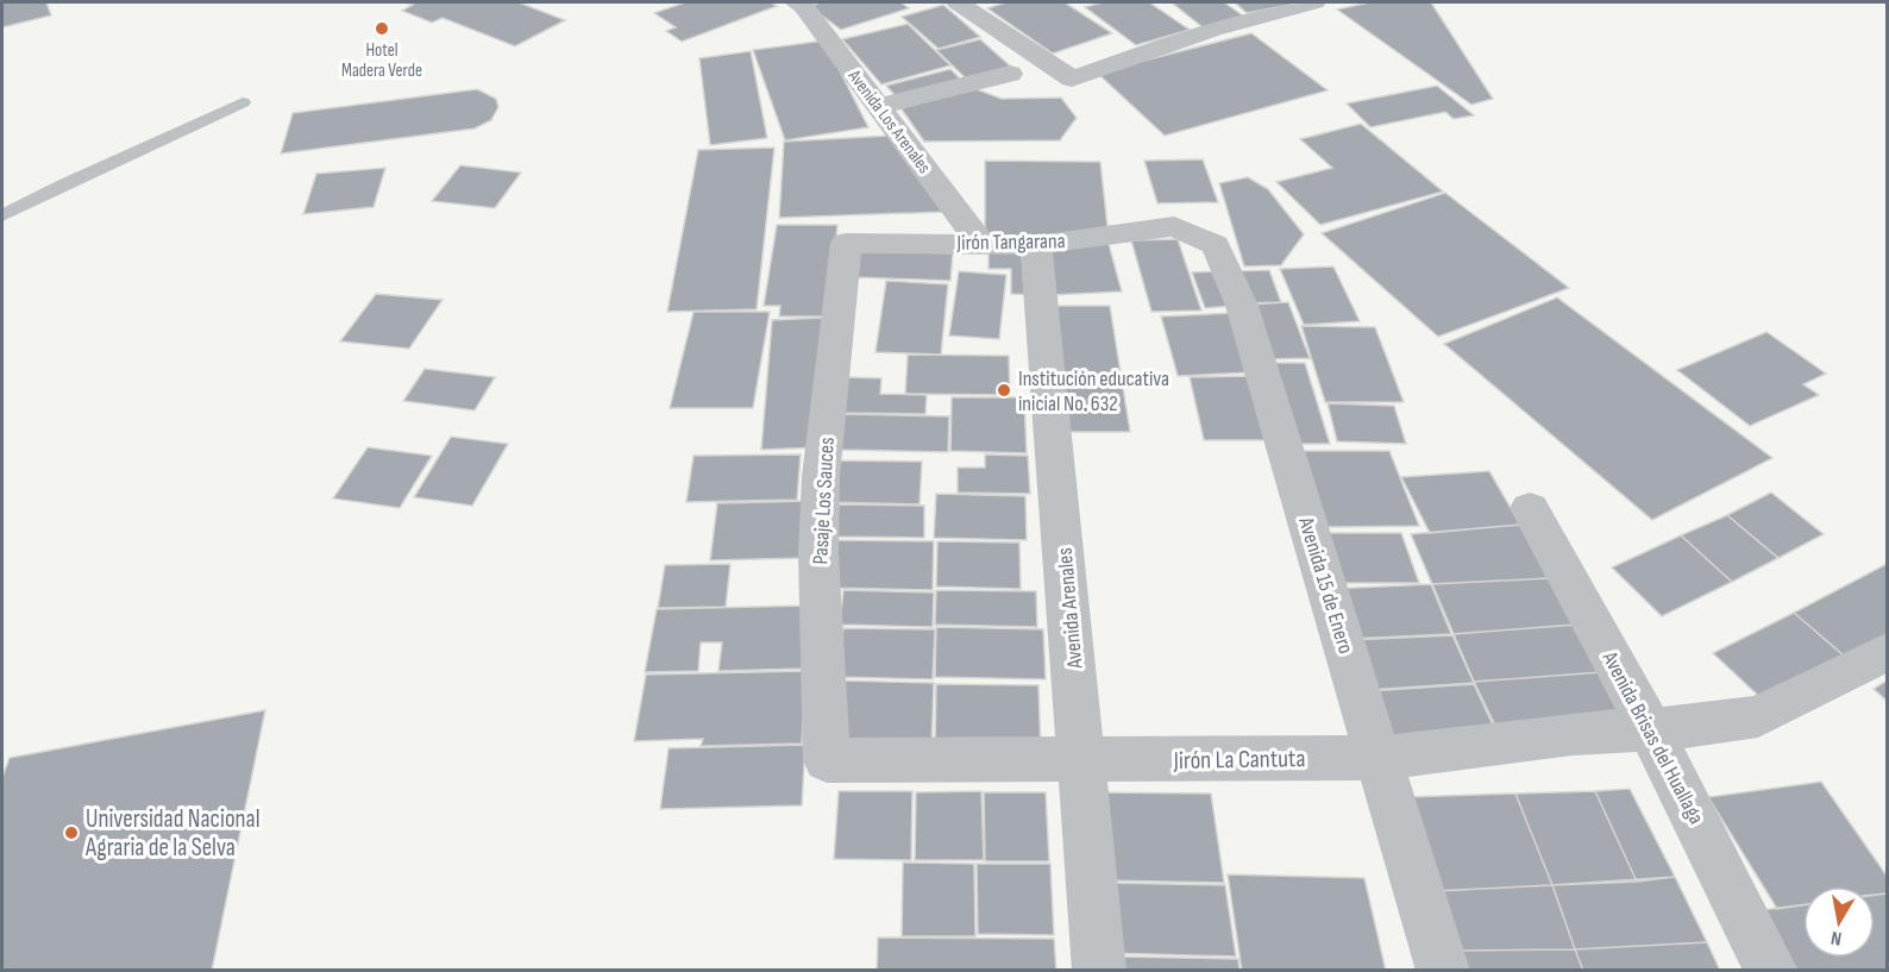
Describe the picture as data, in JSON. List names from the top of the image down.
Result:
{
  "streets": {
    "street": [
      "Avenida Los Arenales",
      "Jirón Tangarana",
      "Pasaje Los Sauces",
      "Avenida 15 de Enero",
      "Avenida Arenales",
      "Avenida Brisas del Huallaga",
      "Jirón La Cantuta"
    ]
  },
  "crossings": [
    ["Avenida Los Arenales", "Jirón Tangarana"],
    ["Jirón Tangarana", "Pasaje Los Sauces"],
    ["Jirón Tangarana", "Avenida 15 de Enero"],
    ["Jirón Tangarana", "Avenida Arenales"],
    ["Pasaje Los Sauces", "Jirón La Cantuta"],
    ["Avenida 15 de Enero", "Jirón La Cantuta"],
    ["Avenida Arenales", "Jirón La Cantuta"],
    ["Avenida Brisas del Huallaga", "Jirón La Cantuta"]
  ],
  "places": ["Hotel Madera Verde", "Institución educativa inicial No. 632", "Universidad Nacional Agraria de la Selva"],
  "north": "bottom"
}
